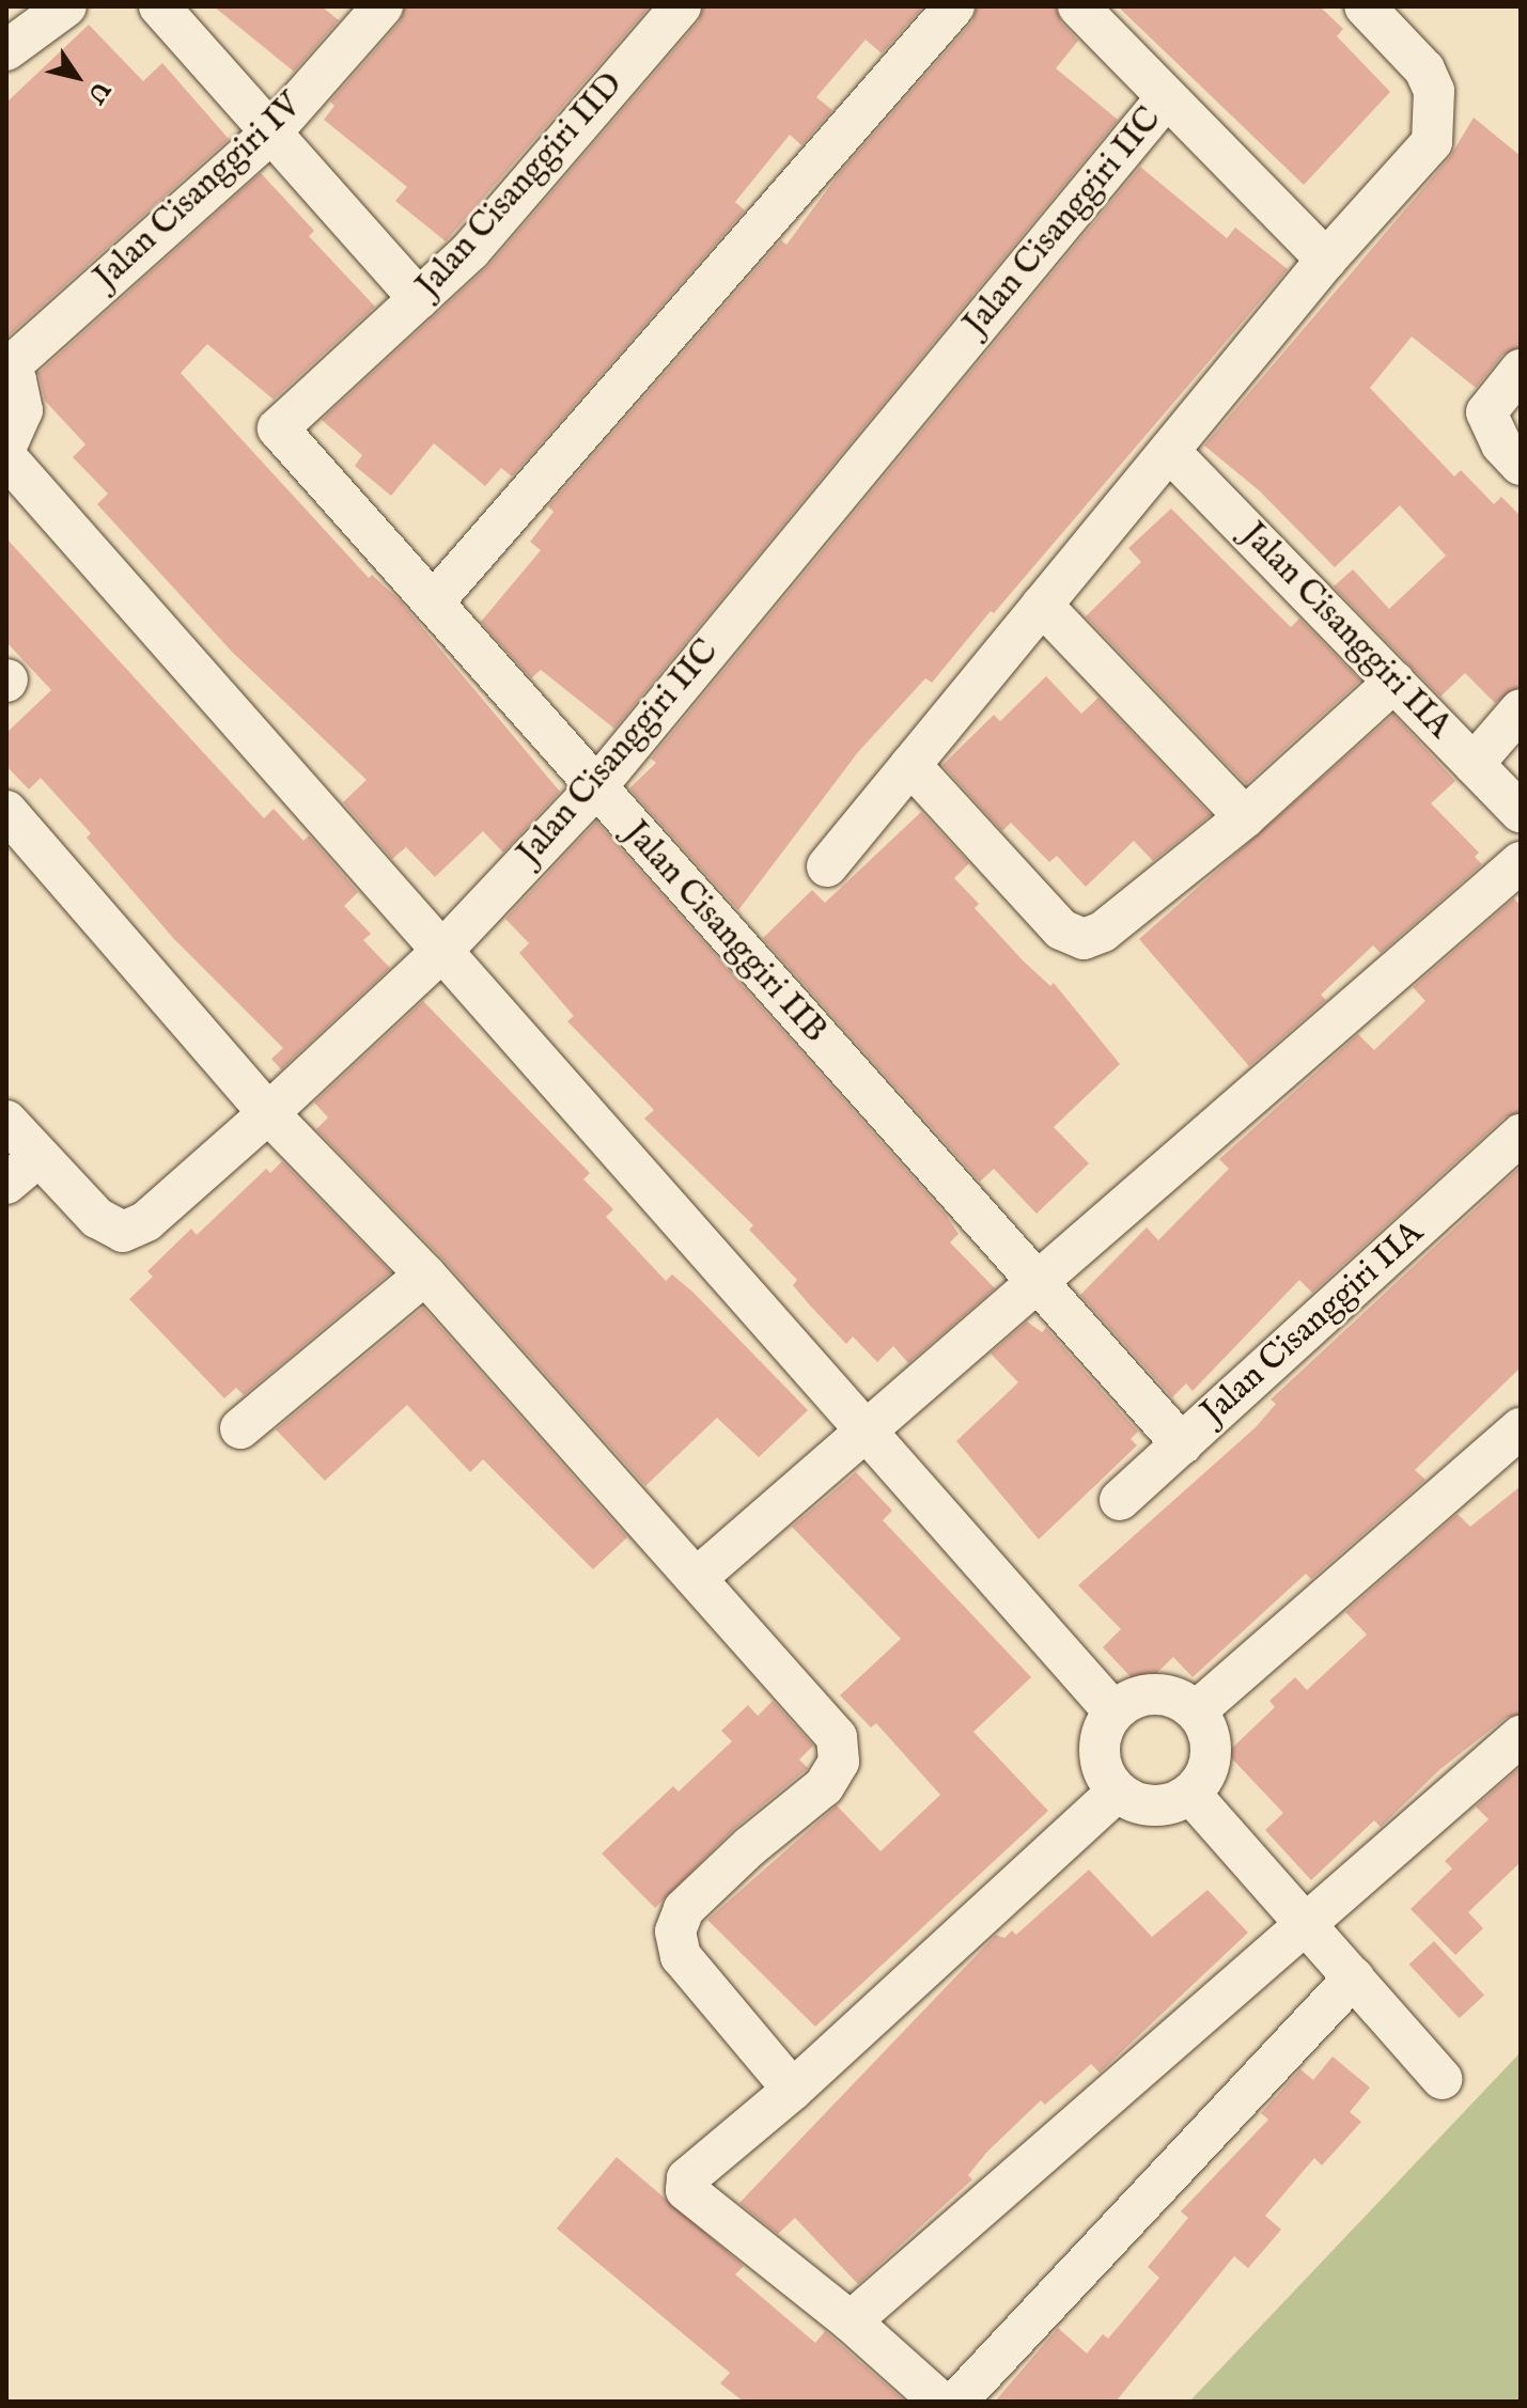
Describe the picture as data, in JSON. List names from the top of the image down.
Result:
{
  "streets": {
    "street": [
      "Jalan Cisanggiri IID",
      "Jalan Cisanggiri IV",
      "Jalan Cisanggiri IIC",
      "Jalan Cisanggiri IIA",
      "Jalan Cisanggiri IIB"
    ]
  },
  "crossings": [
    ["Jalan Cisanggiri IID", "Jalan Cisanggiri IIB"],
    ["Jalan Cisanggiri IIC", "Jalan Cisanggiri IIB"],
    ["Jalan Cisanggiri IIA", "Jalan Cisanggiri IIB"]
  ],
  "north": "bottom right"
}
